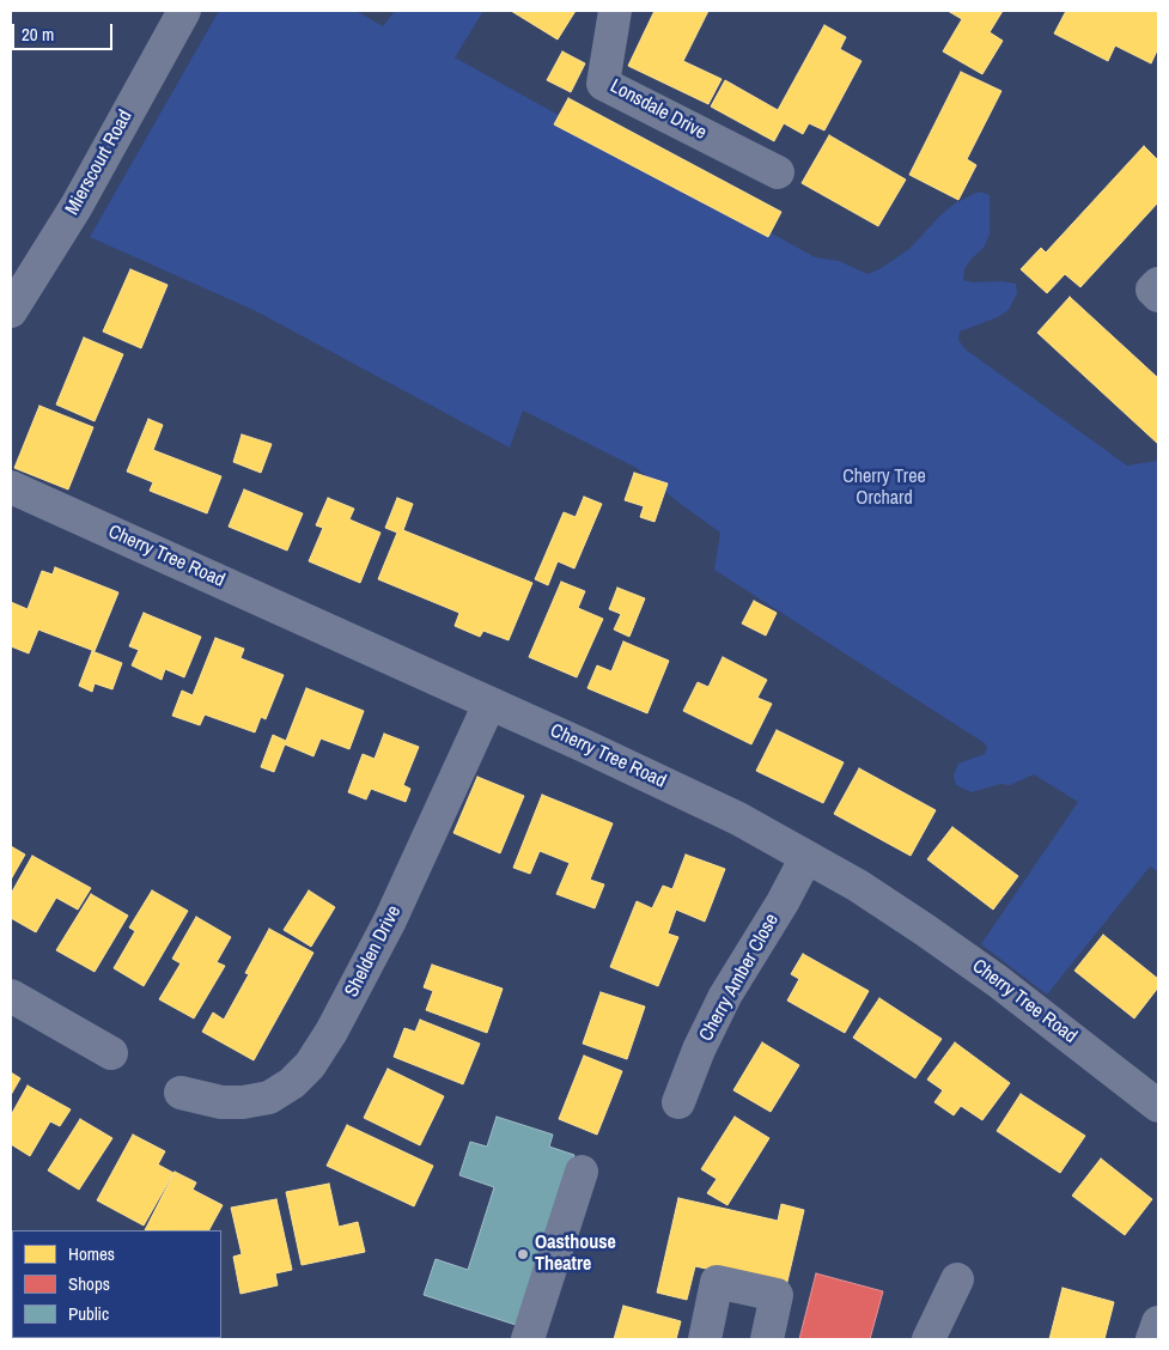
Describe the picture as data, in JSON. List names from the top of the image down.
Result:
{
  "streets": {
    "street": [
      "Lonsdale Drive",
      "Mierscourt Road",
      "Cherry Tree Road",
      "Shelden Drive",
      "Cherry Amber Close"
    ]
  },
  "crossings": [
    ["Cherry Tree Road", "Shelden Drive"],
    ["Cherry Tree Road", "Cherry Amber Close"]
  ],
  "parks": ["Cherry Tree Orchard"],
  "places": ["Oasthouse Theatre"],
  "legend": ["Homes", "Shops", "Public"],
  "scale_bar": "20 m"
}
